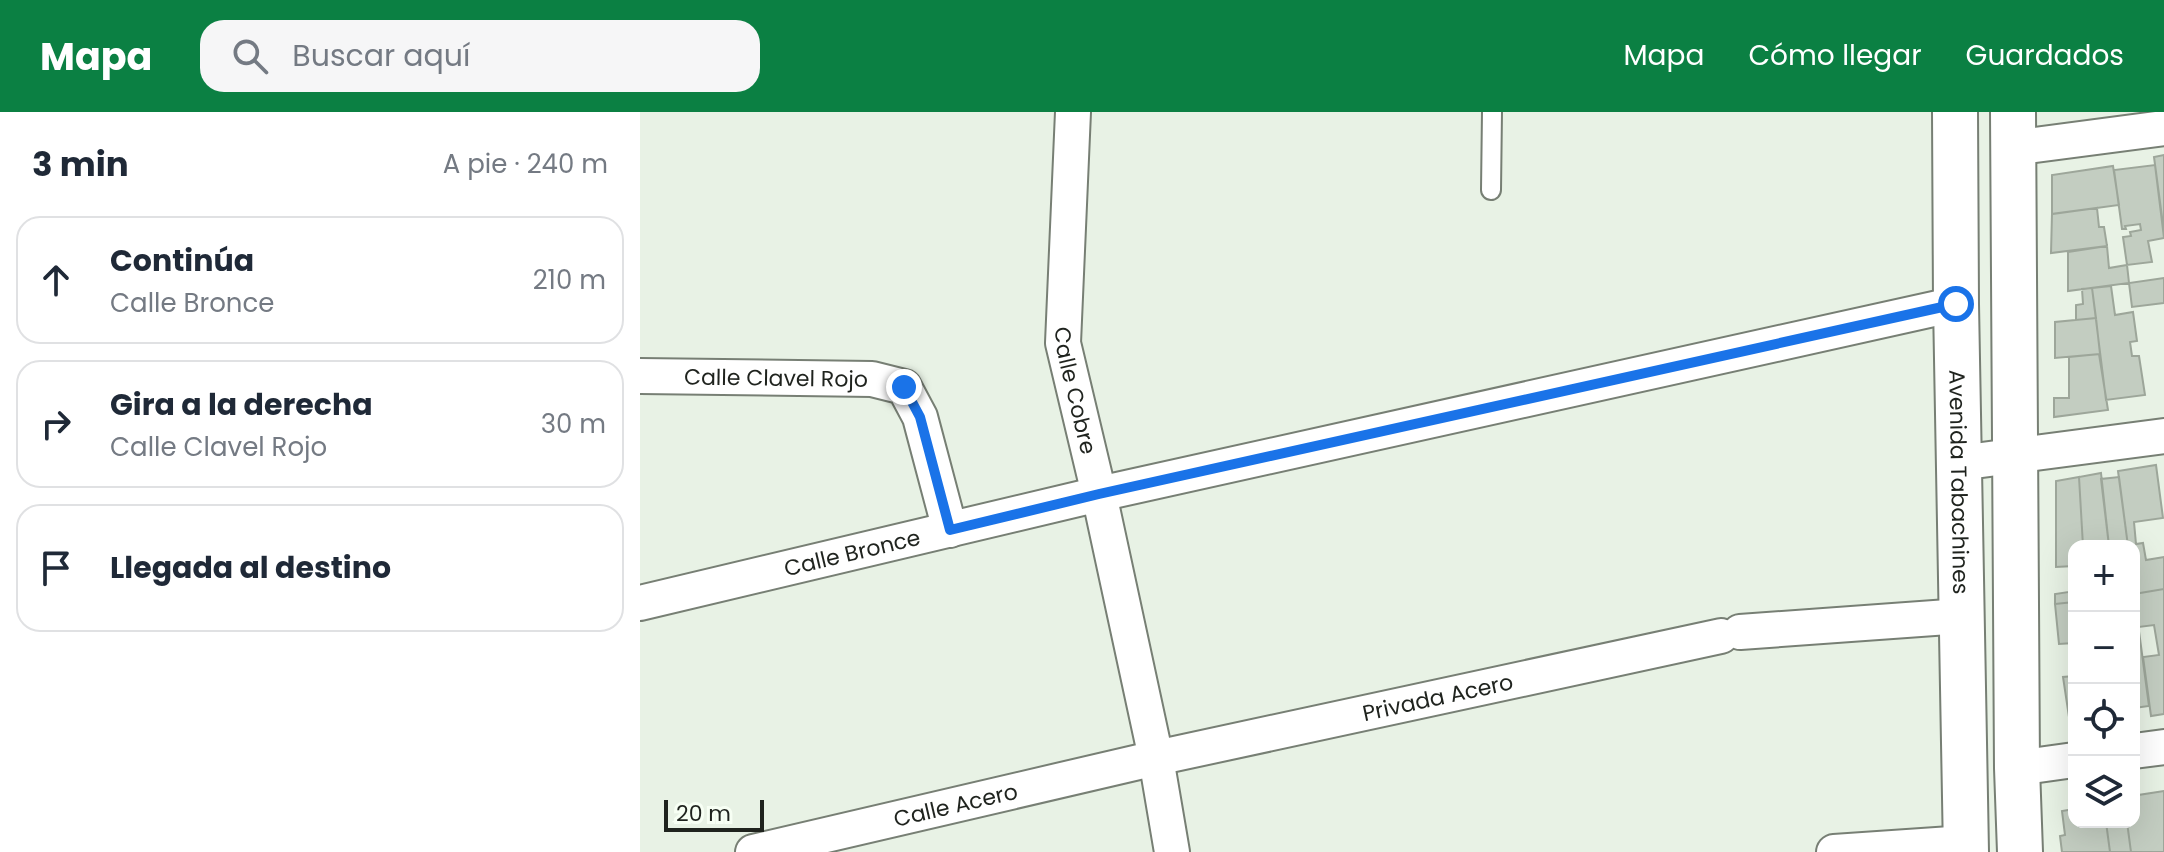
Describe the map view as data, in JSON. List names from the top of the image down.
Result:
{
  "streets": {
    "street": [
      "Calle Clavel Rojo",
      "Calle Cobre",
      "Avenida Tabachines",
      "Calle Bronce",
      "Privada Acero",
      "Calle Acero"
    ]
  },
  "crossings": [
    ["Calle Clavel Rojo", "Calle Bronce"],
    ["Calle Cobre", "Calle Bronce"],
    ["Calle Cobre", "Privada Acero"],
    ["Calle Cobre", "Calle Acero"],
    ["Avenida Tabachines", "Calle Bronce"],
    ["Avenida Tabachines", "Privada Acero"],
    ["Privada Acero", "Calle Acero"]
  ],
  "scale_bar": "20 m",
  "page": {
    "header": "Mapa",
    "search": "Buscar aquí",
    "nav": ["Mapa", "Cómo llegar", "Guardados"],
    "heading": ["3 min", "A pie · 240 m"],
    "list": [
      ["Continúa", "Calle Bronce", "210 m"],
      ["Gira a la derecha", "Calle Clavel Rojo", "30 m"],
      "Llegada al destino"
    ],
    "map_buttons": ["+", "−"],
    "scale": "20 m"
  }
}
